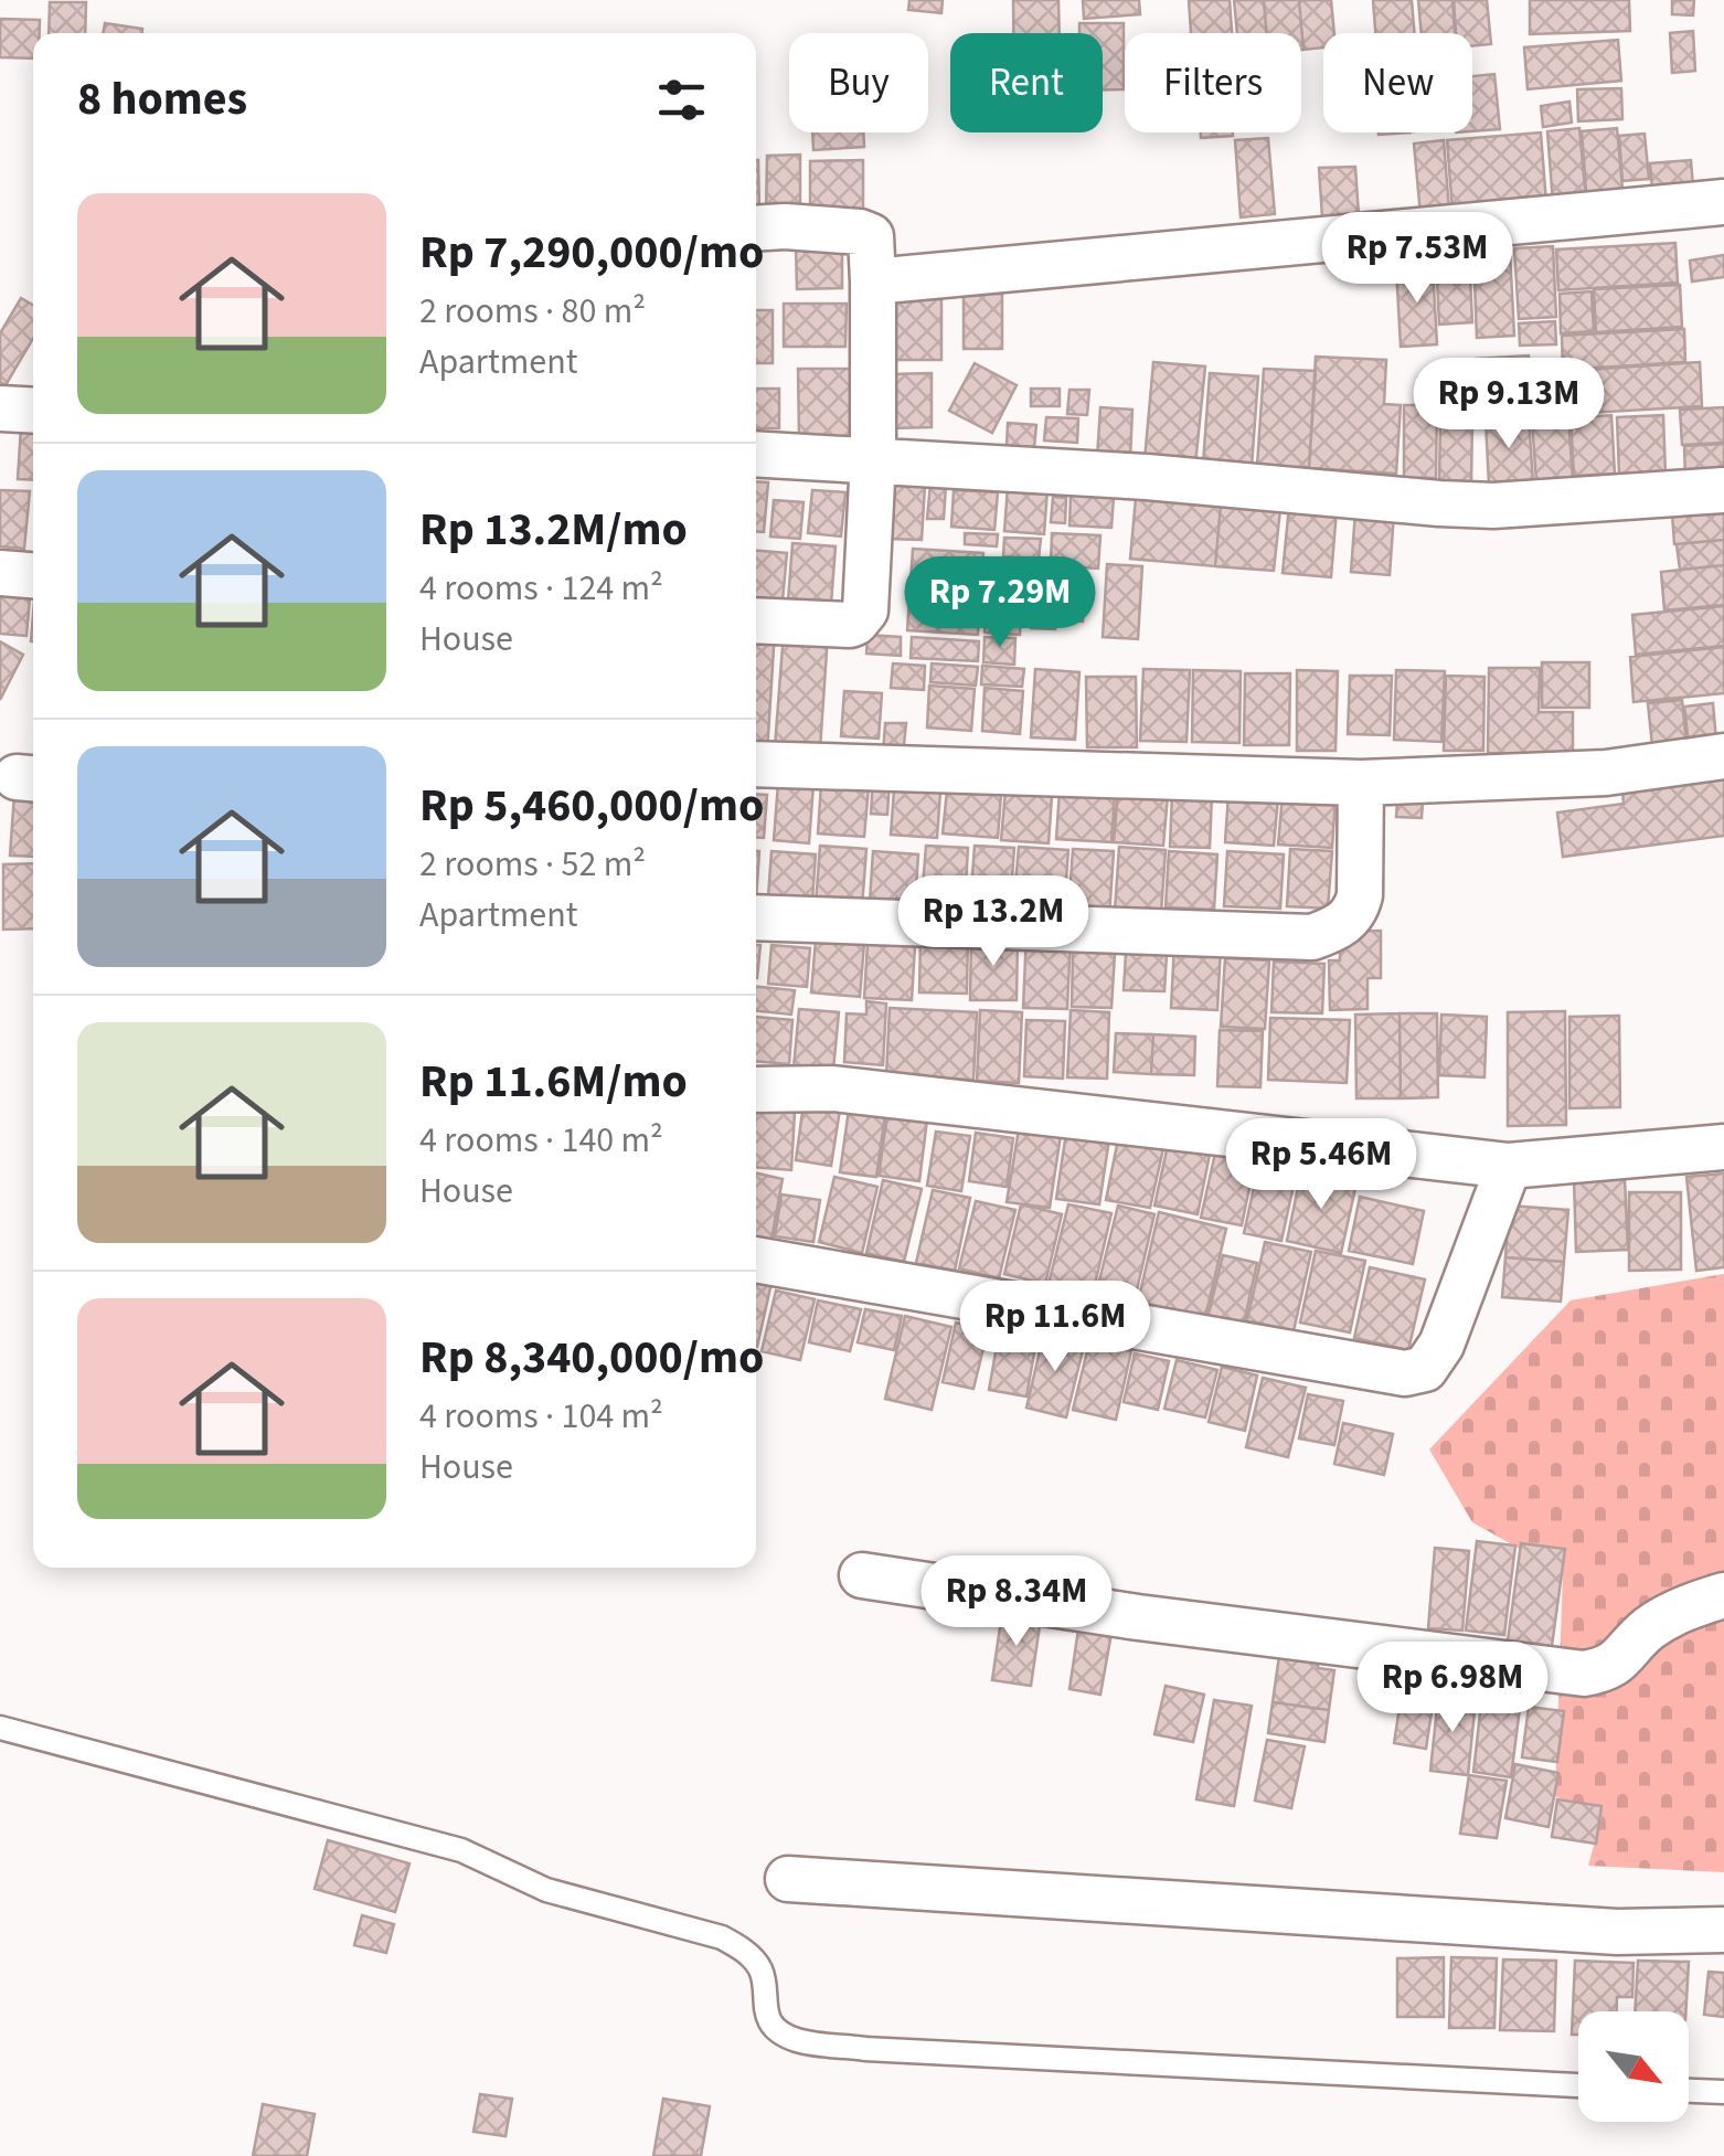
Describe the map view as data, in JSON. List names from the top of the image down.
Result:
{
  "north": "bottom right",
  "page": {
    "chip": [
      "Buy",
      "Rent",
      "Filters",
      "New"
    ],
    "heading": "8 homes",
    "list": [
      {
        "name": "Rp 7,290,000/mo",
        "note": "2 rooms · 80 m² · Apartment"
      },
      {
        "name": "Rp 13.2M/mo",
        "note": "4 rooms · 124 m² · House"
      },
      {
        "name": "Rp 5,460,000/mo",
        "note": "2 rooms · 52 m² · Apartment"
      },
      {
        "name": "Rp 11.6M/mo",
        "note": "4 rooms · 140 m² · House"
      },
      {
        "name": "Rp 8,340,000/mo",
        "note": "4 rooms · 104 m² · House"
      }
    ],
    "price": [
      "Rp 7.53M",
      "Rp 9.13M",
      "Rp 7.29M",
      "Rp 13.2M",
      "Rp 5.46M",
      "Rp 11.6M",
      "Rp 8.34M",
      "Rp 6.98M"
    ]
  }
}
